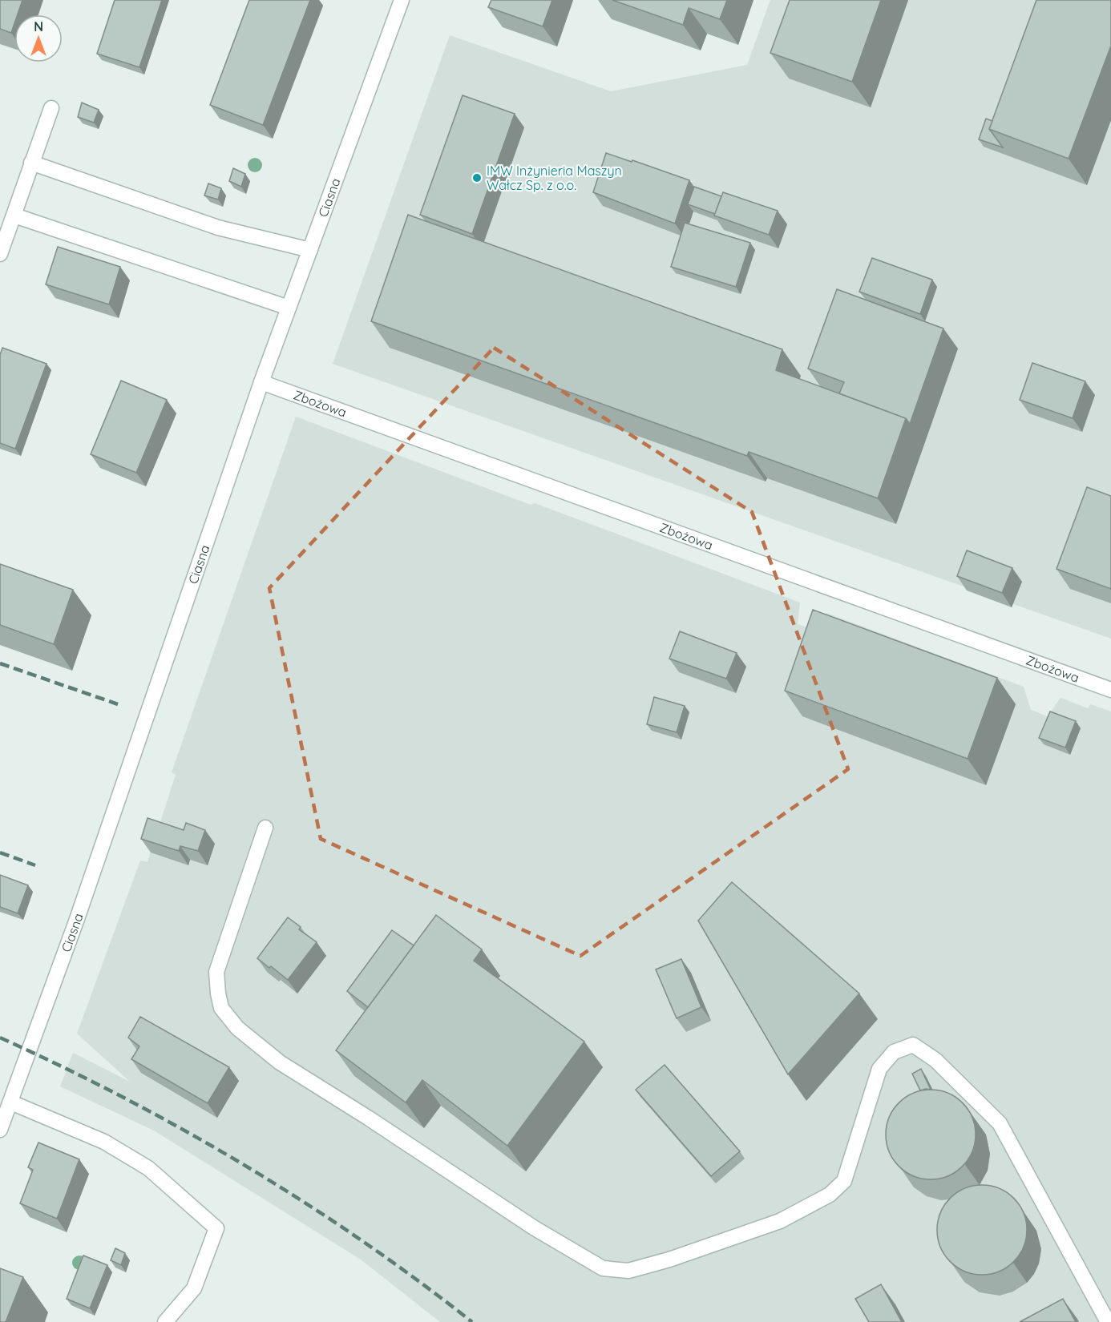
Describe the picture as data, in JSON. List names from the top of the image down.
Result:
{
  "streets": {
    "street": ["Ciasna", "Zbożowa"]
  },
  "crossings": [
    ["Ciasna", "Zbożowa"]
  ],
  "places": ["IMW Inżynieria Maszyn Wałcz Sp. z o.o."],
  "north": "top"
}
